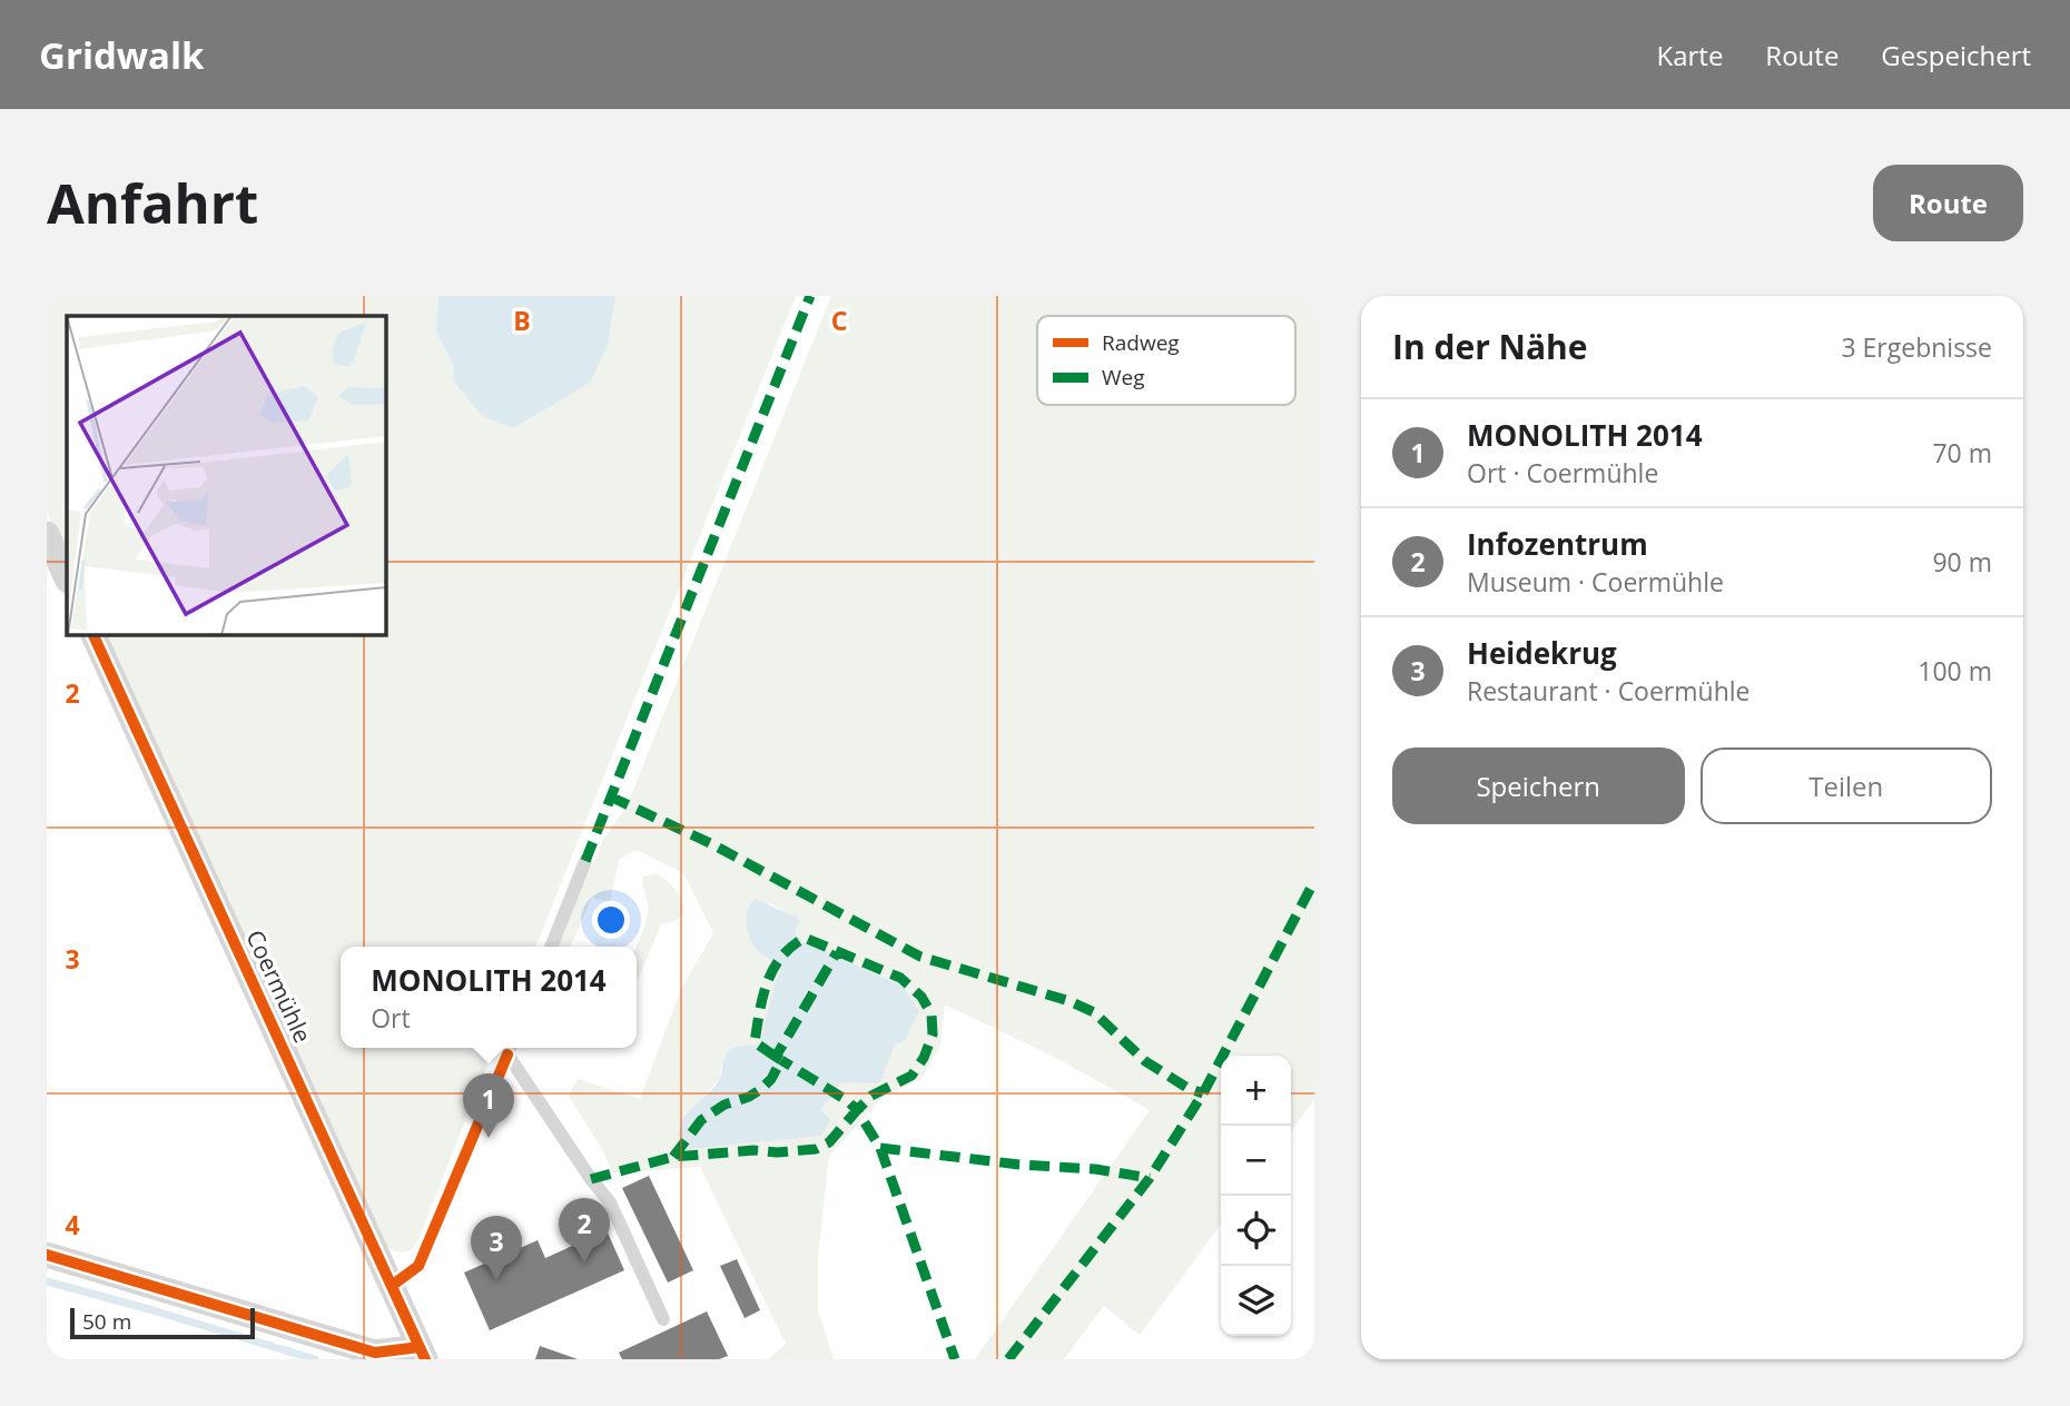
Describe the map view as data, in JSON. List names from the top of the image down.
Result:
{
  "streets": {
    "street": ["Coermühle"]
  },
  "legend": ["Radweg", "Weg"],
  "scale_bar": "50 m",
  "page": {
    "header": "Gridwalk",
    "nav": ["Karte", "Route", "Gespeichert"],
    "buttons": [
      "Route",
      ["Speichern", "Teilen"]
    ],
    "title": "Anfahrt",
    "heading": ["In der Nähe", "3 Ergebnisse"],
    "list": [
      {
        "mark": "1",
        "name": "MONOLITH 2014",
        "note": "Ort · Coermühle",
        "value": "70 m"
      },
      {
        "mark": "2",
        "name": "Infozentrum",
        "note": "Museum · Coermühle",
        "value": "90 m"
      },
      {
        "mark": "3",
        "name": "Heidekrug",
        "note": "Restaurant · Coermühle",
        "value": "100 m"
      }
    ],
    "popup": ["MONOLITH 2014", "Ort"],
    "map_buttons": ["+", "−"],
    "pins": ["1", "2", "3"],
    "scale": "50 m"
  },
  "grid": {
    "columns": ["B", "C"],
    "rows": ["2", "3", "4"]
  }
}
